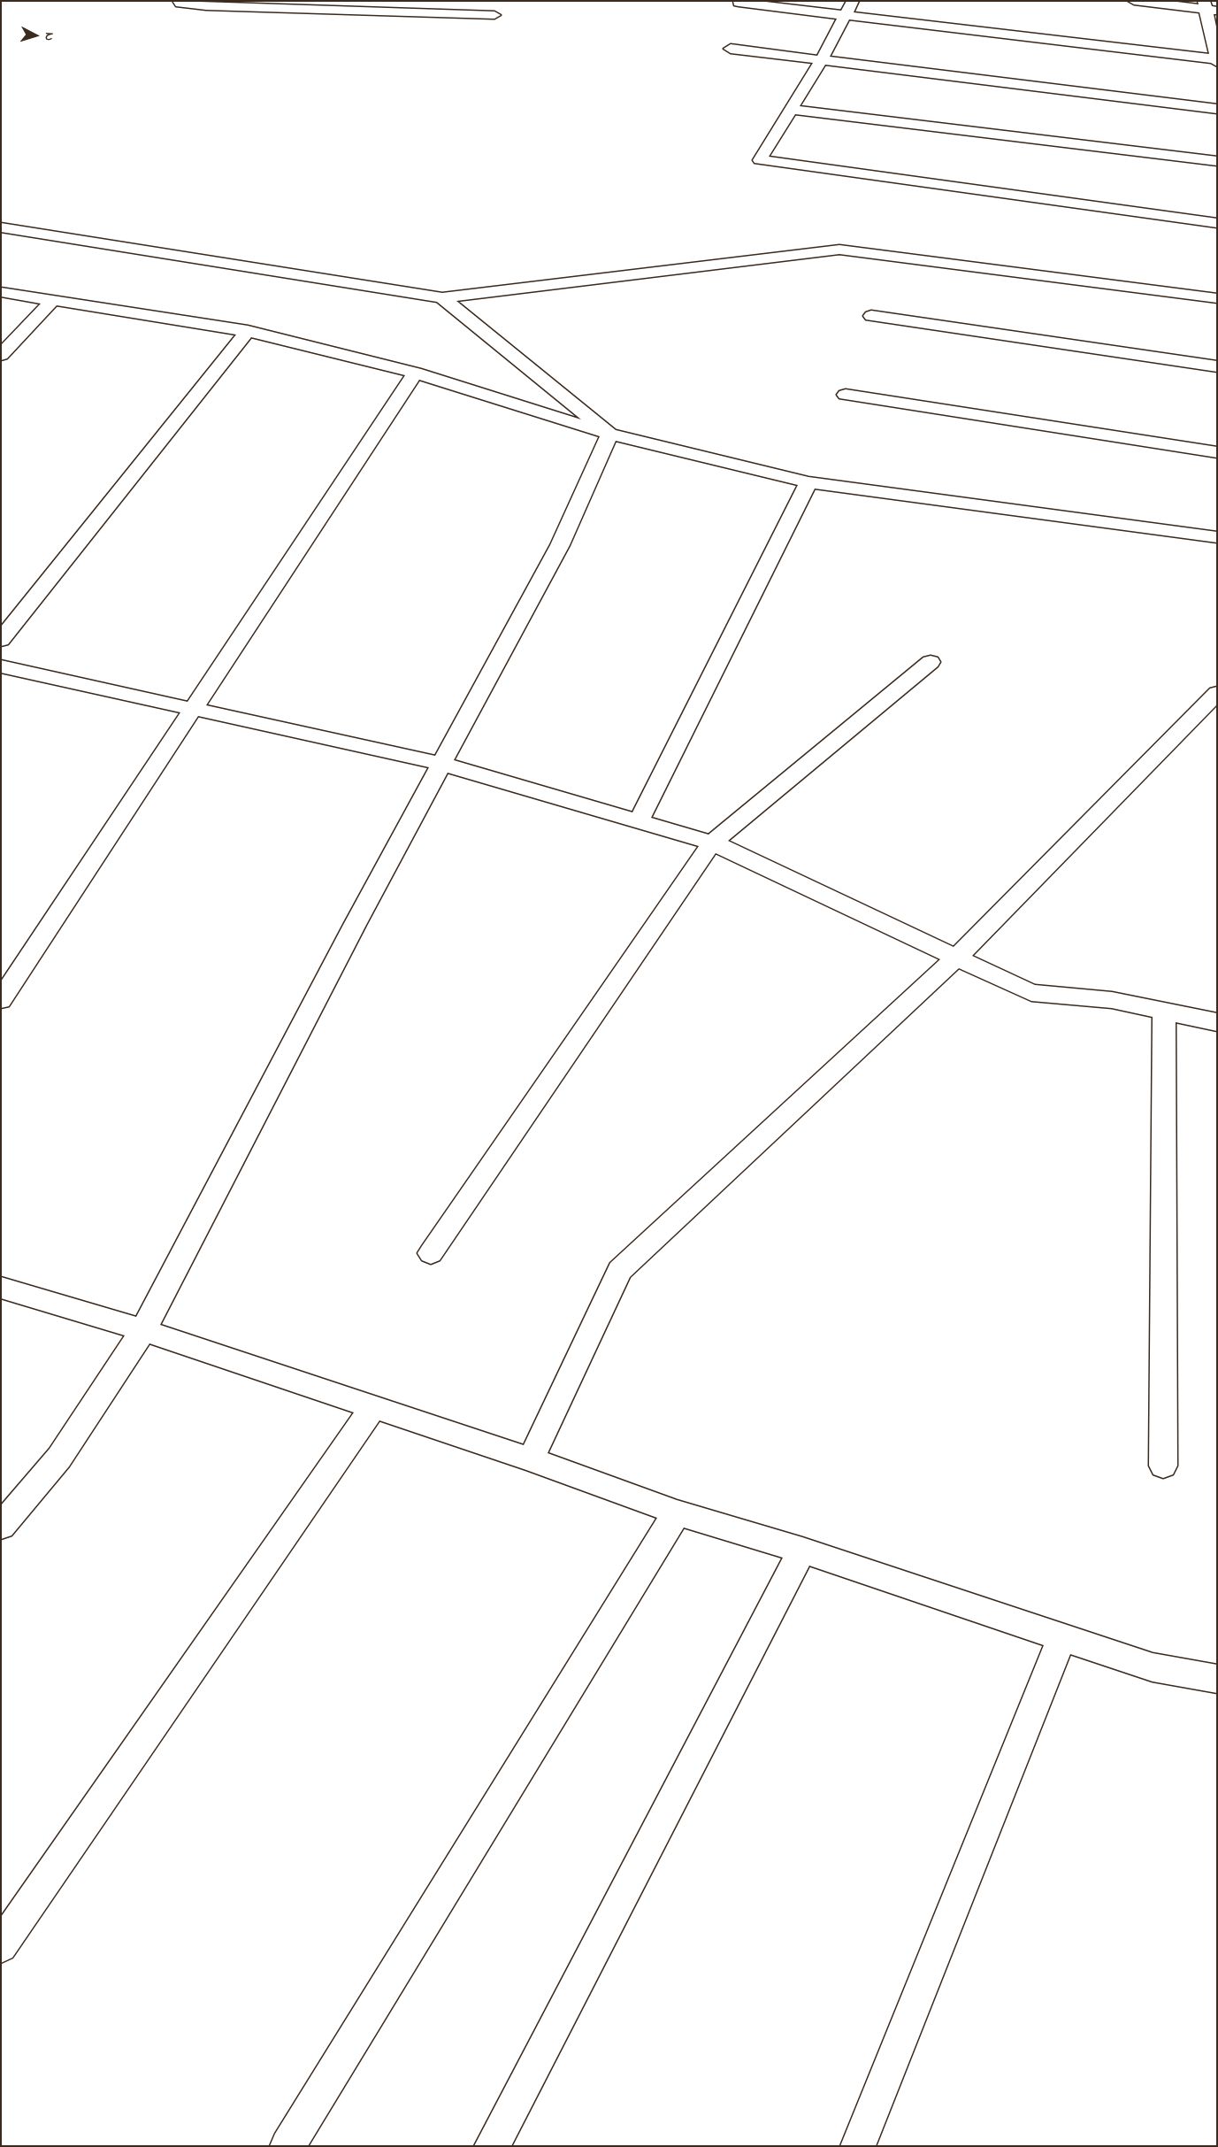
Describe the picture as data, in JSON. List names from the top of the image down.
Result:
{
  "north": "right"
}
